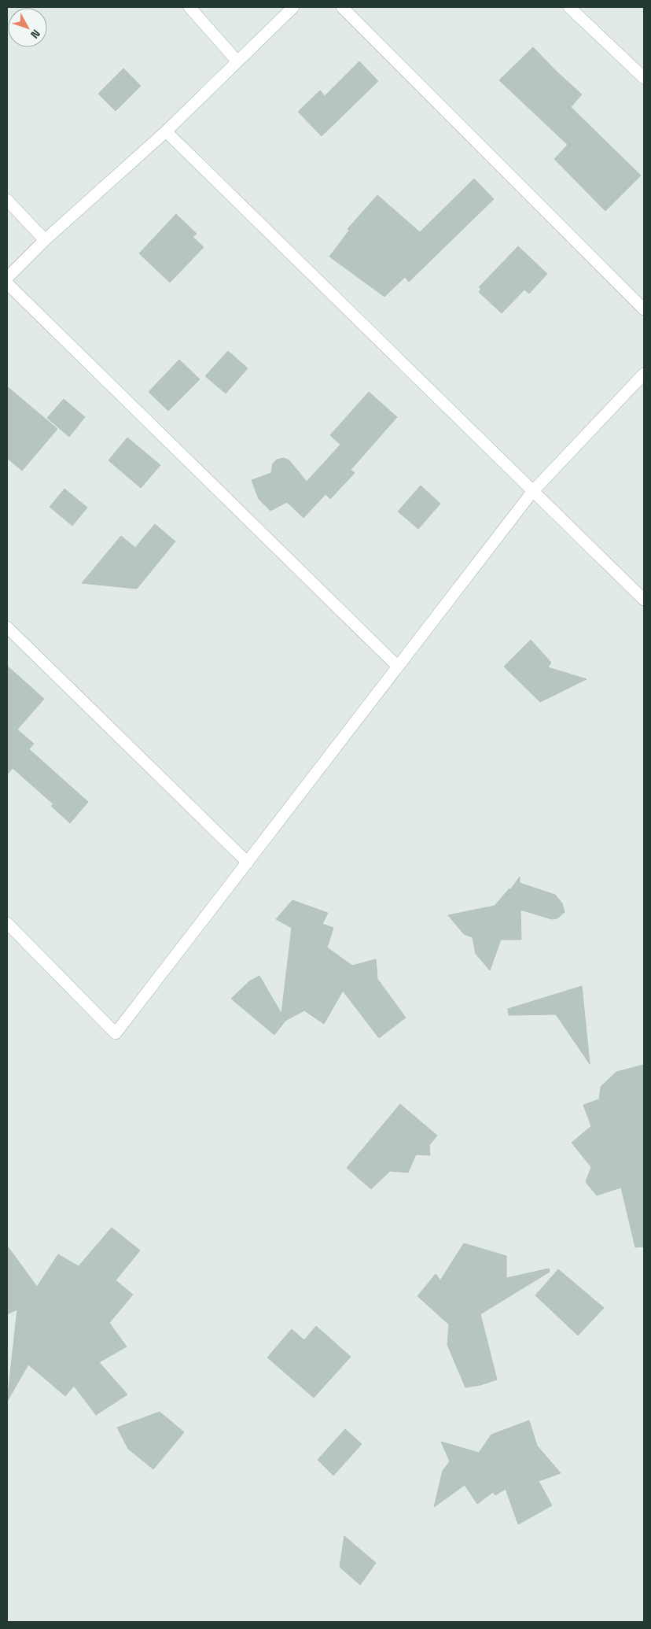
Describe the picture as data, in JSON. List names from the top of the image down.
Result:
{
  "north": "bottom right"
}
